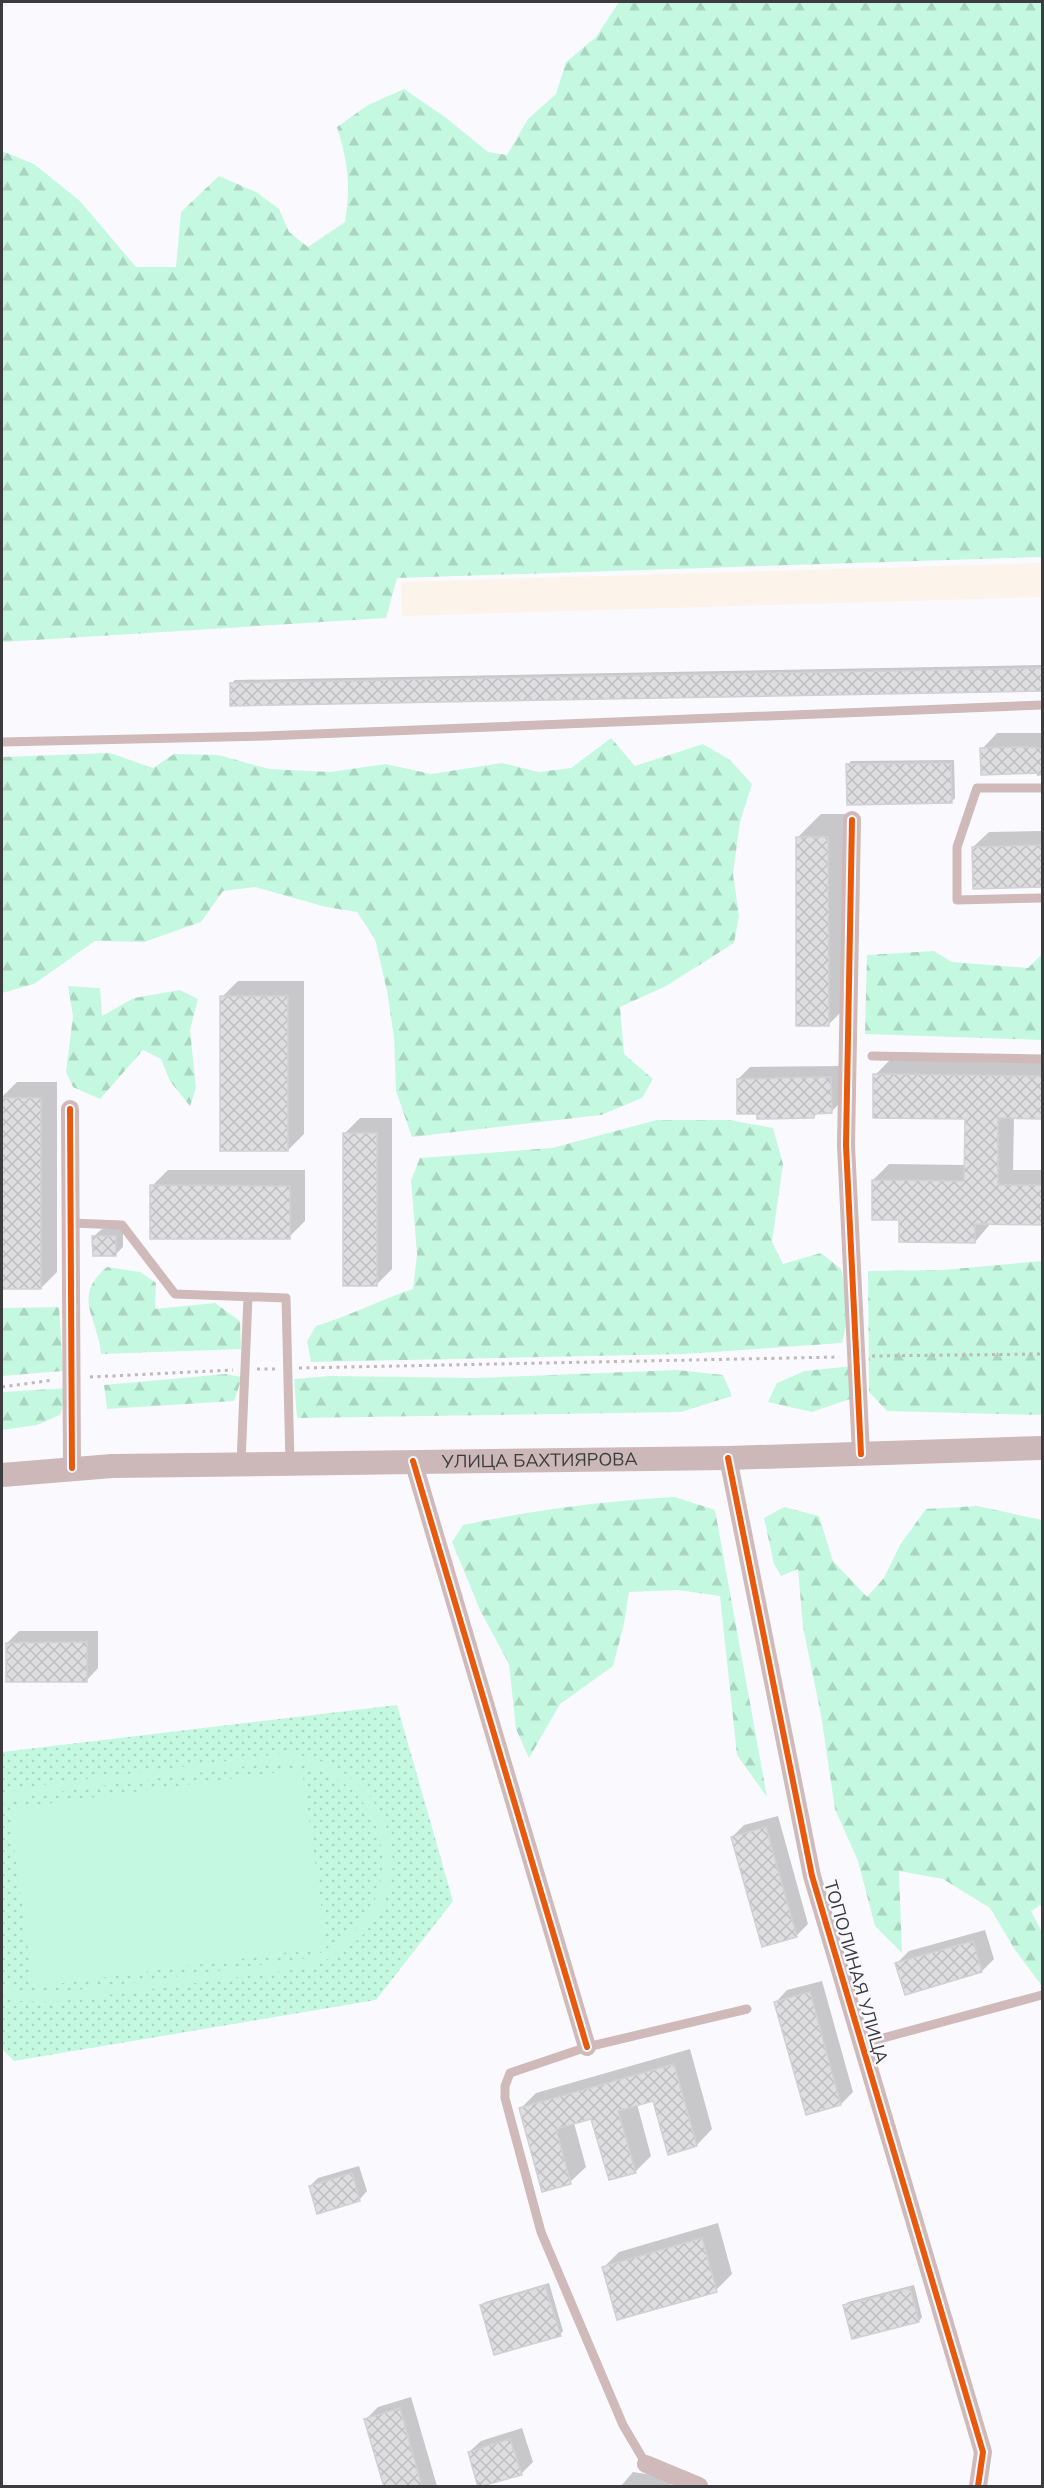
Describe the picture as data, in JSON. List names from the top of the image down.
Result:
{
  "streets": {
    "main road": ["УЛИЦА БАХТИЯРОВА"],
    "street": ["ТОПОЛИНАЯ УЛИЦА"]
  },
  "crossings": [
    ["УЛИЦА БАХТИЯРОВА", "ТОПОЛИНАЯ УЛИЦА"]
  ]
}
